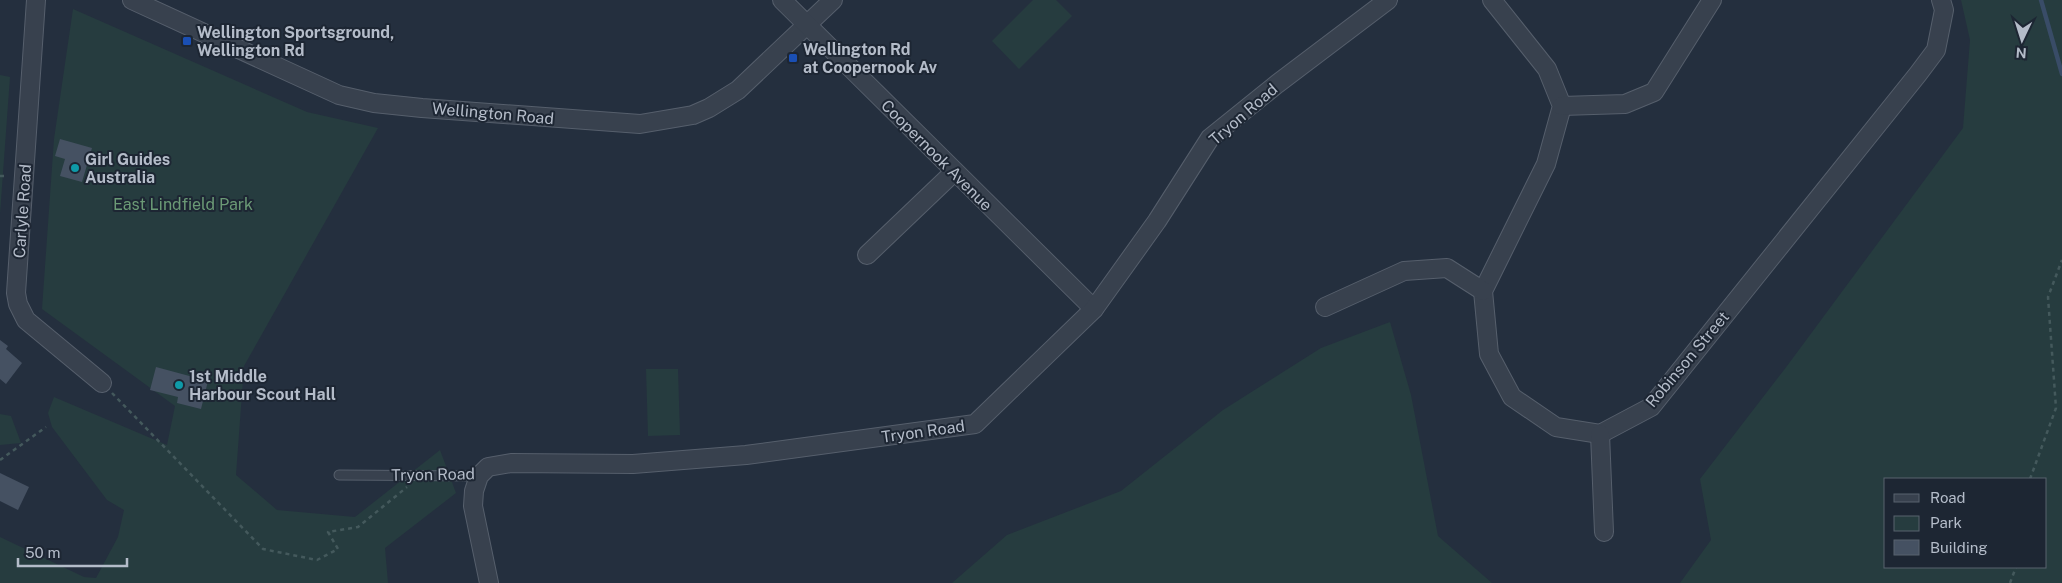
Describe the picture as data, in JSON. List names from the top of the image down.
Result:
{
  "streets": {
    "street": [
      "Wellington Road",
      "Tryon Road",
      "Coopernook Avenue",
      "Carlyle Road",
      "Robinson Street"
    ]
  },
  "crossings": [
    ["Wellington Road", "Coopernook Avenue"],
    ["Tryon Road", "Coopernook Avenue"]
  ],
  "parks": ["East Lindfield Park"],
  "places": {
    "transit": ["Wellington Sportsground, Wellington Rd", "Wellington Rd at Coopernook Av"],
    "other": ["Girl Guides Australia", "1st Middle Harbour Scout Hall"]
  },
  "legend": ["Road", "Park", "Building"],
  "scale_bar": "50 m",
  "north": "bottom"
}
